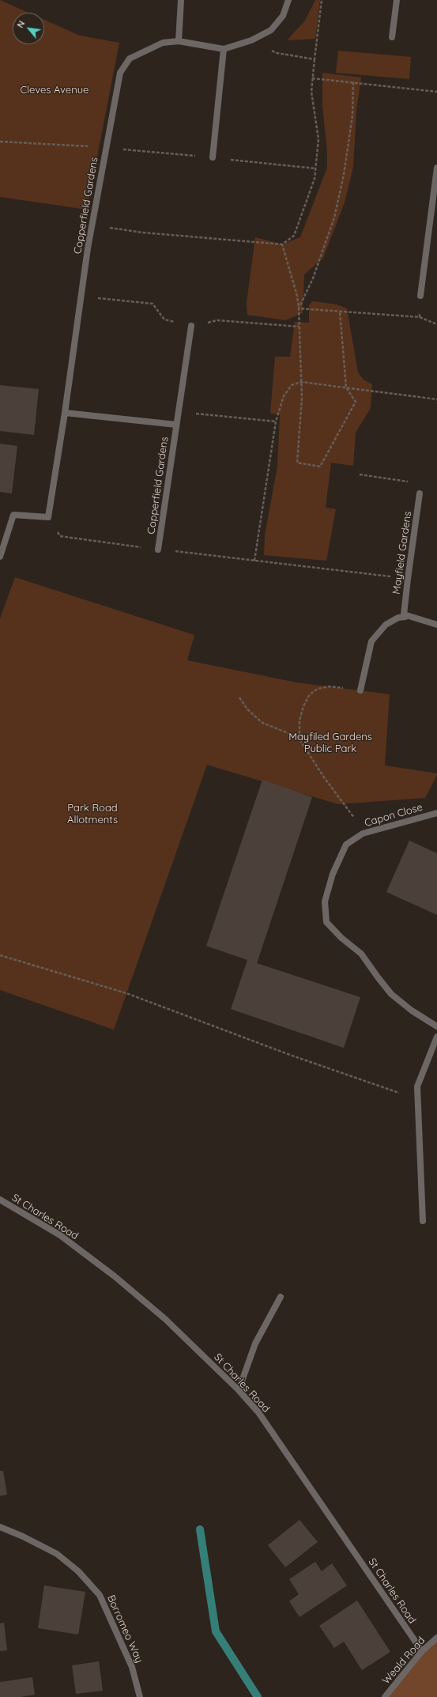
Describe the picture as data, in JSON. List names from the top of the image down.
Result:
{
  "streets": {
    "street": [
      "Copperfield Gardens",
      "Mayfield Gardens",
      "Capon Close",
      "St Charles Road",
      "Borromeo Way",
      "Weald Road"
    ]
  },
  "crossings": [
    ["St Charles Road", "Weald Road"]
  ],
  "parks": ["Cleves Avenue", "Mayfiled Gardens Public Park", "Park Road Allotments"],
  "north": "top left"
}
